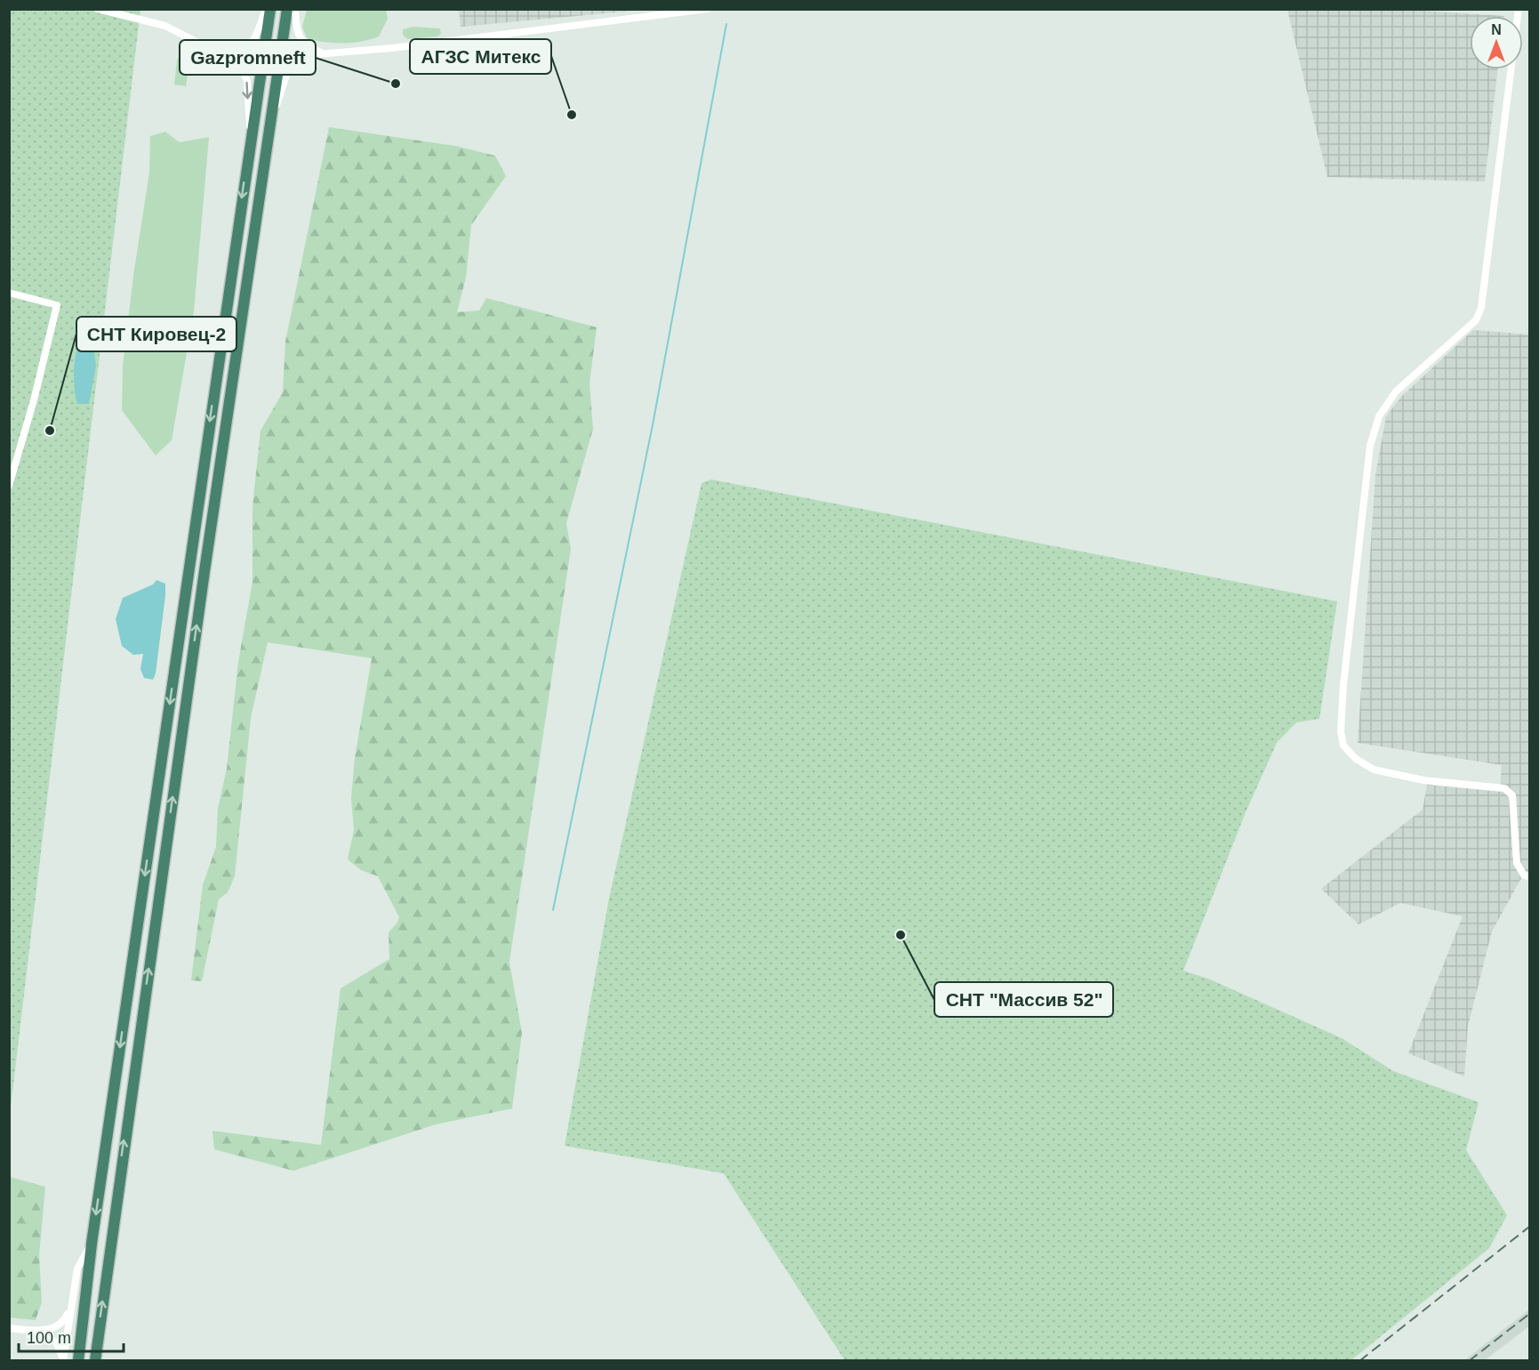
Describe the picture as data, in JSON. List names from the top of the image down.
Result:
{
  "places": [
    "Gazpromneft",
    "АГЗС Митекс",
    "СНТ Кировец-2",
    "СНТ \"Массив 52\""
  ],
  "scale_bar": "100 m",
  "north": "top"
}
